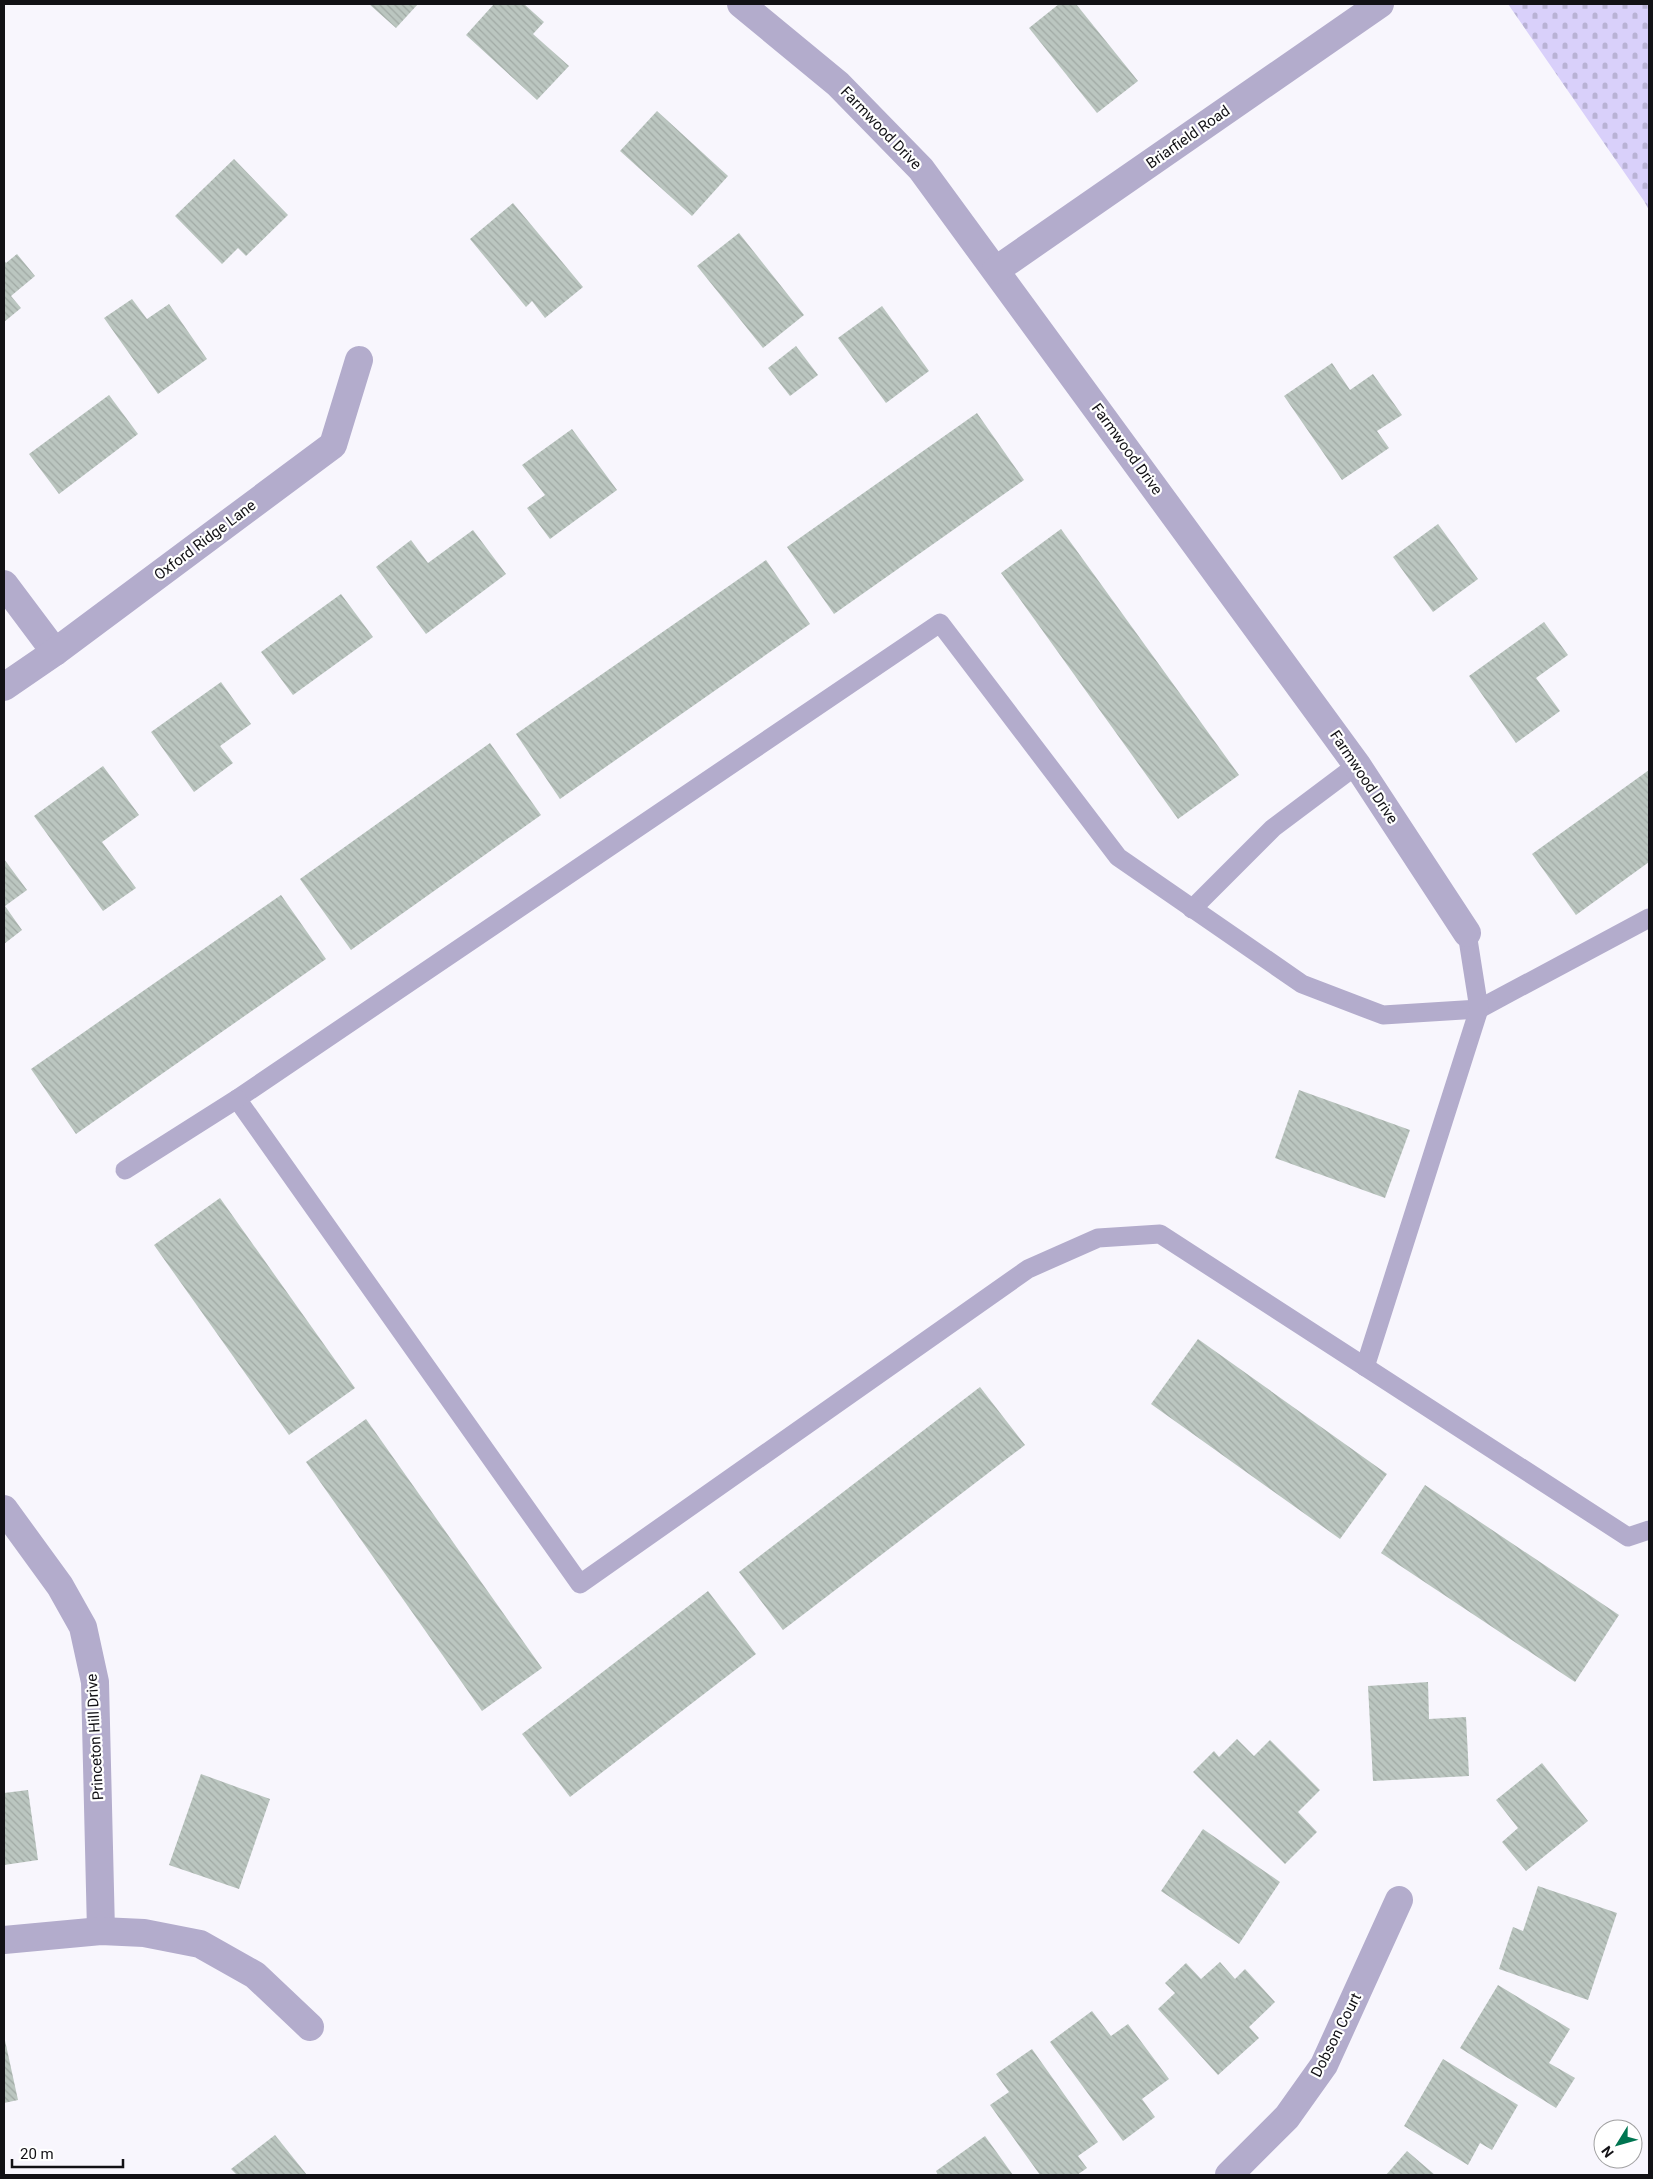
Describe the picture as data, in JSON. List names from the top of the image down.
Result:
{
  "streets": {
    "street": [
      "Farmwood Drive",
      "Briarfield Road",
      "Oxford Ridge Lane",
      "Princeton Hill Drive",
      "Dobson Court"
    ]
  },
  "crossings": [
    ["Farmwood Drive", "Briarfield Road"]
  ],
  "scale_bar": "20 m",
  "north": "bottom left"
}
